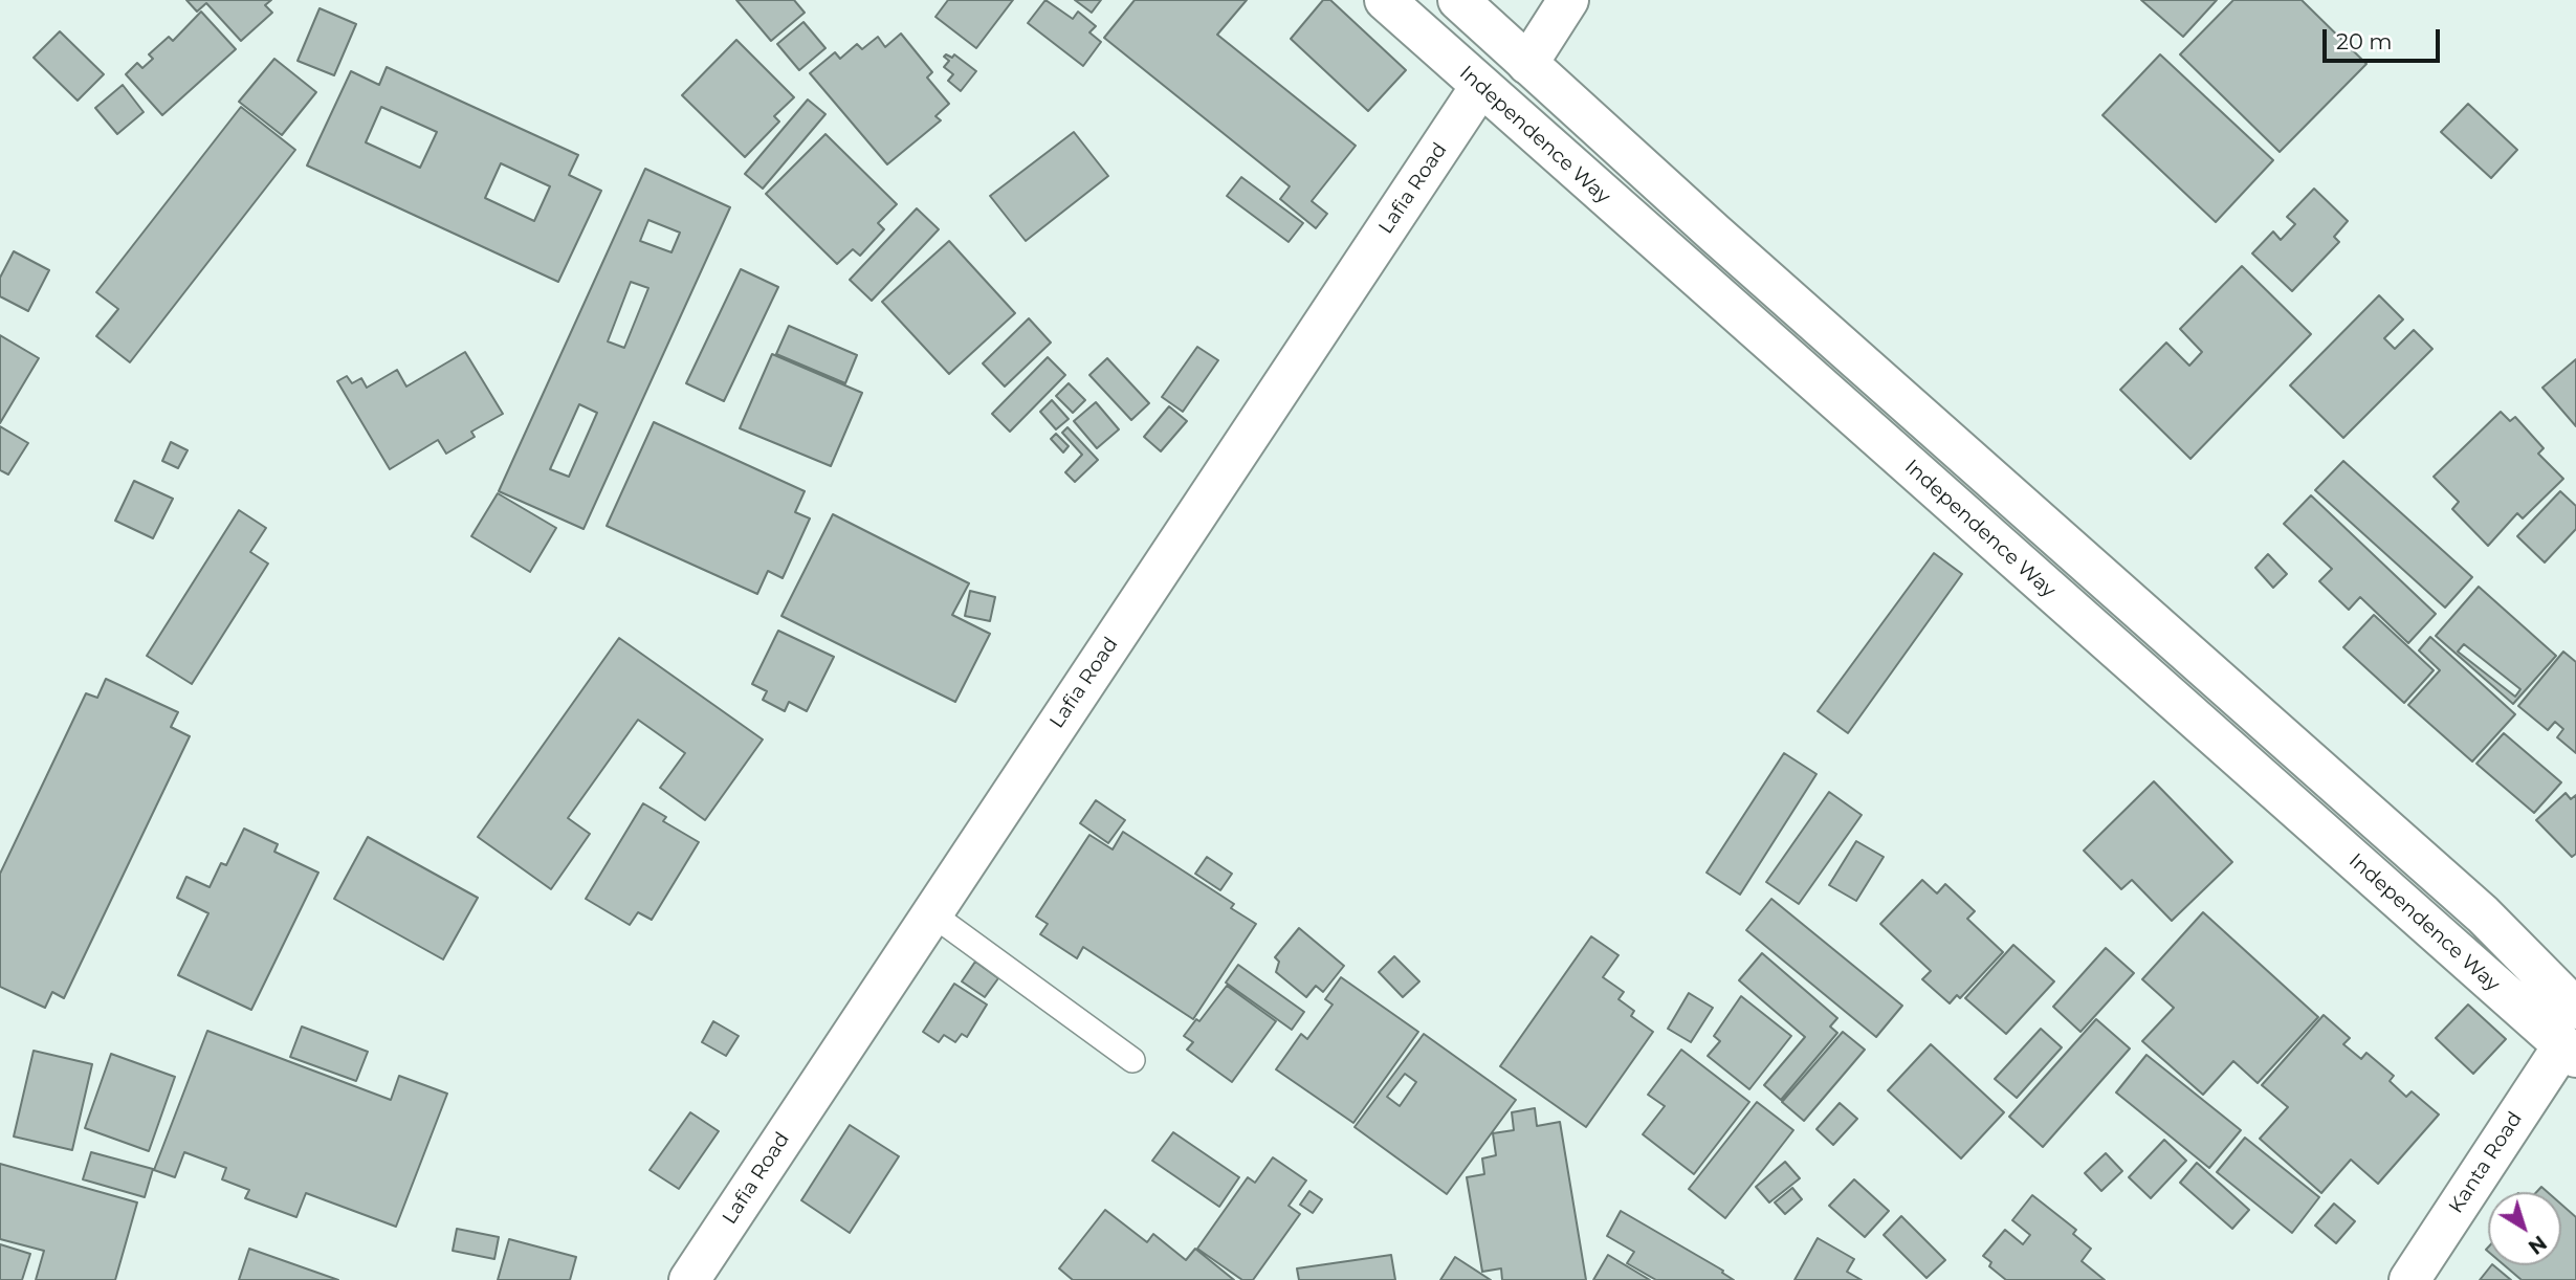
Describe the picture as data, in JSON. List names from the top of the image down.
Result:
{
  "streets": {
    "main road": ["Independence Way", "Lafia Road", "Kanta Road"]
  },
  "crossings": [
    ["Independence Way", "Lafia Road"],
    ["Independence Way", "Kanta Road"]
  ],
  "scale_bar": "20 m",
  "north": "bottom right"
}
